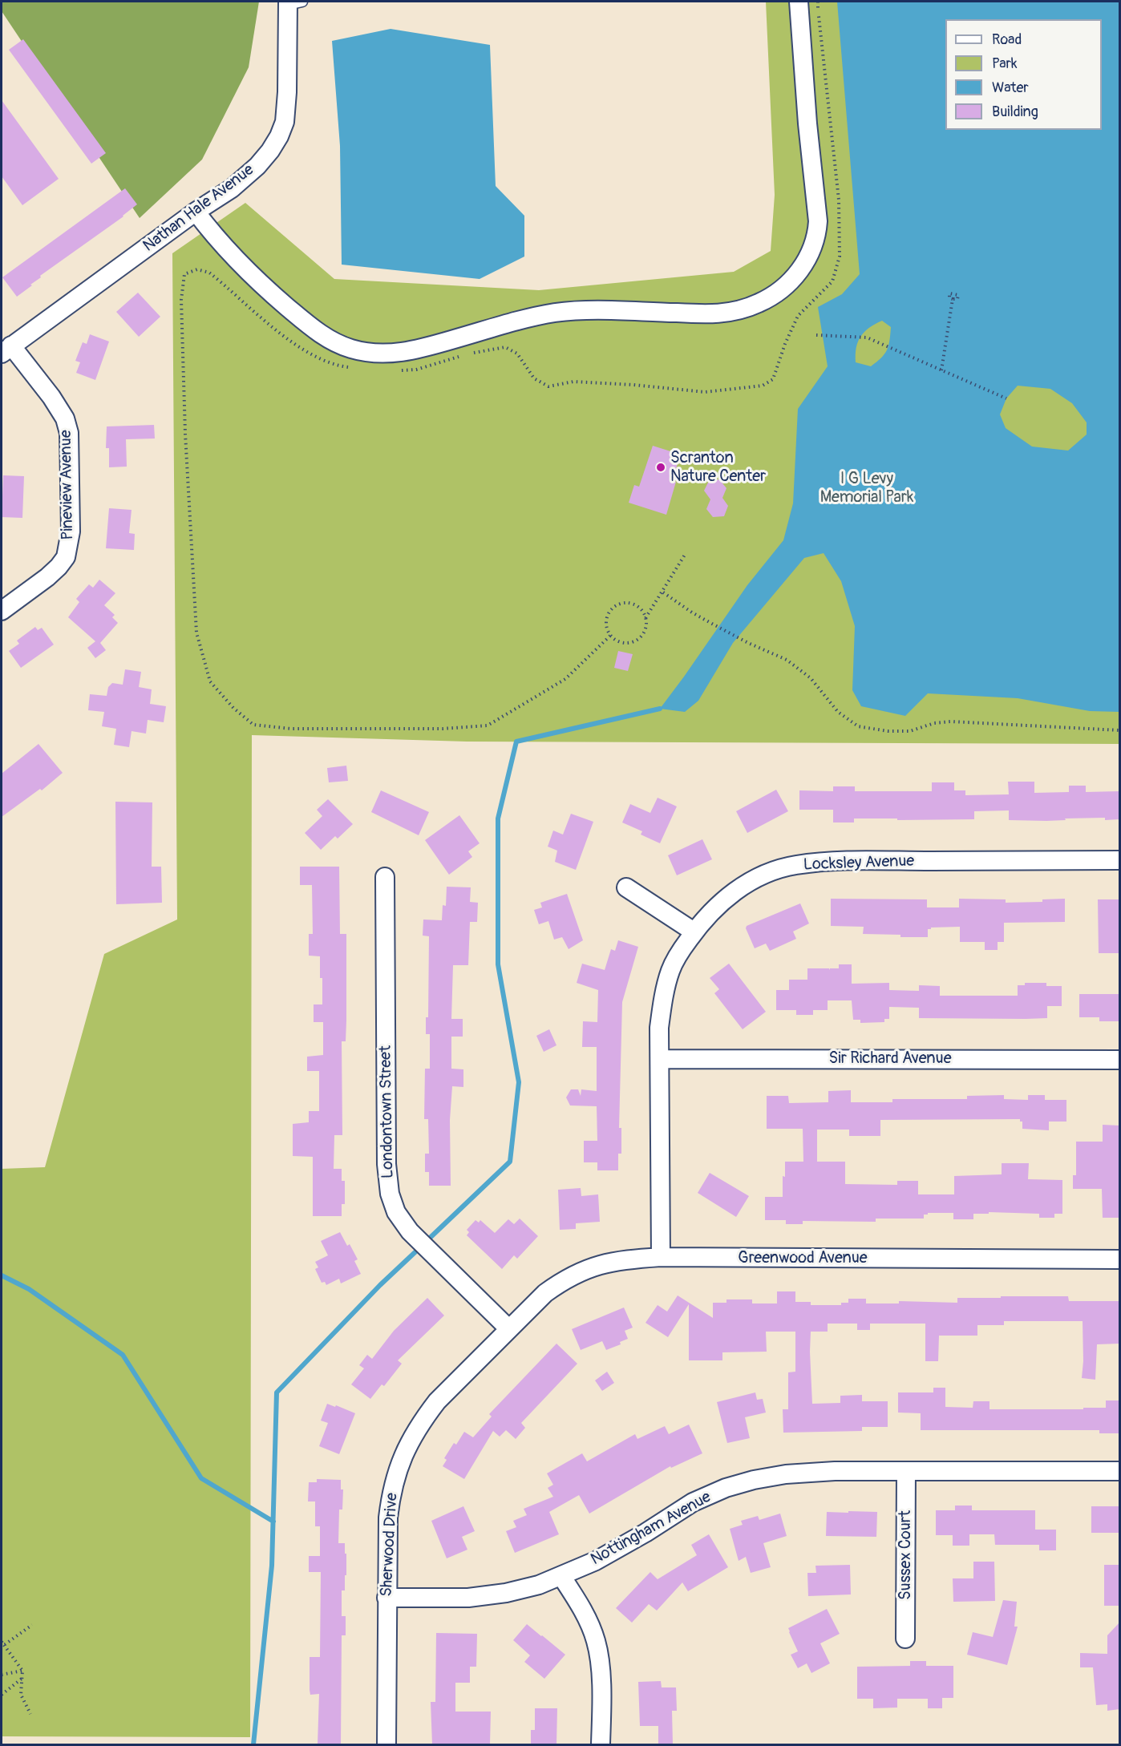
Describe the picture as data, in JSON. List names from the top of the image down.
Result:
{
  "streets": {
    "street": [
      "Nathan Hale Avenue",
      "Pineview Avenue",
      "Locksley Avenue",
      "Sir Richard Avenue",
      "Londontown Street",
      "Greenwood Avenue",
      "Nottingham Avenue",
      "Sherwood Drive",
      "Sussex Court"
    ]
  },
  "crossings": [
    ["Nathan Hale Avenue", "Pineview Avenue"],
    ["Locksley Avenue", "Sir Richard Avenue"],
    ["Locksley Avenue", "Greenwood Avenue"],
    ["Londontown Street", "Greenwood Avenue"],
    ["Londontown Street", "Sherwood Drive"],
    ["Greenwood Avenue", "Sherwood Drive"],
    ["Nottingham Avenue", "Sherwood Drive"],
    ["Nottingham Avenue", "Sussex Court"]
  ],
  "parks": ["I G Levy Memorial Park"],
  "places": ["Scranton Nature Center"],
  "legend": [
    "Road",
    "Park",
    "Water",
    "Building"
  ]
}
